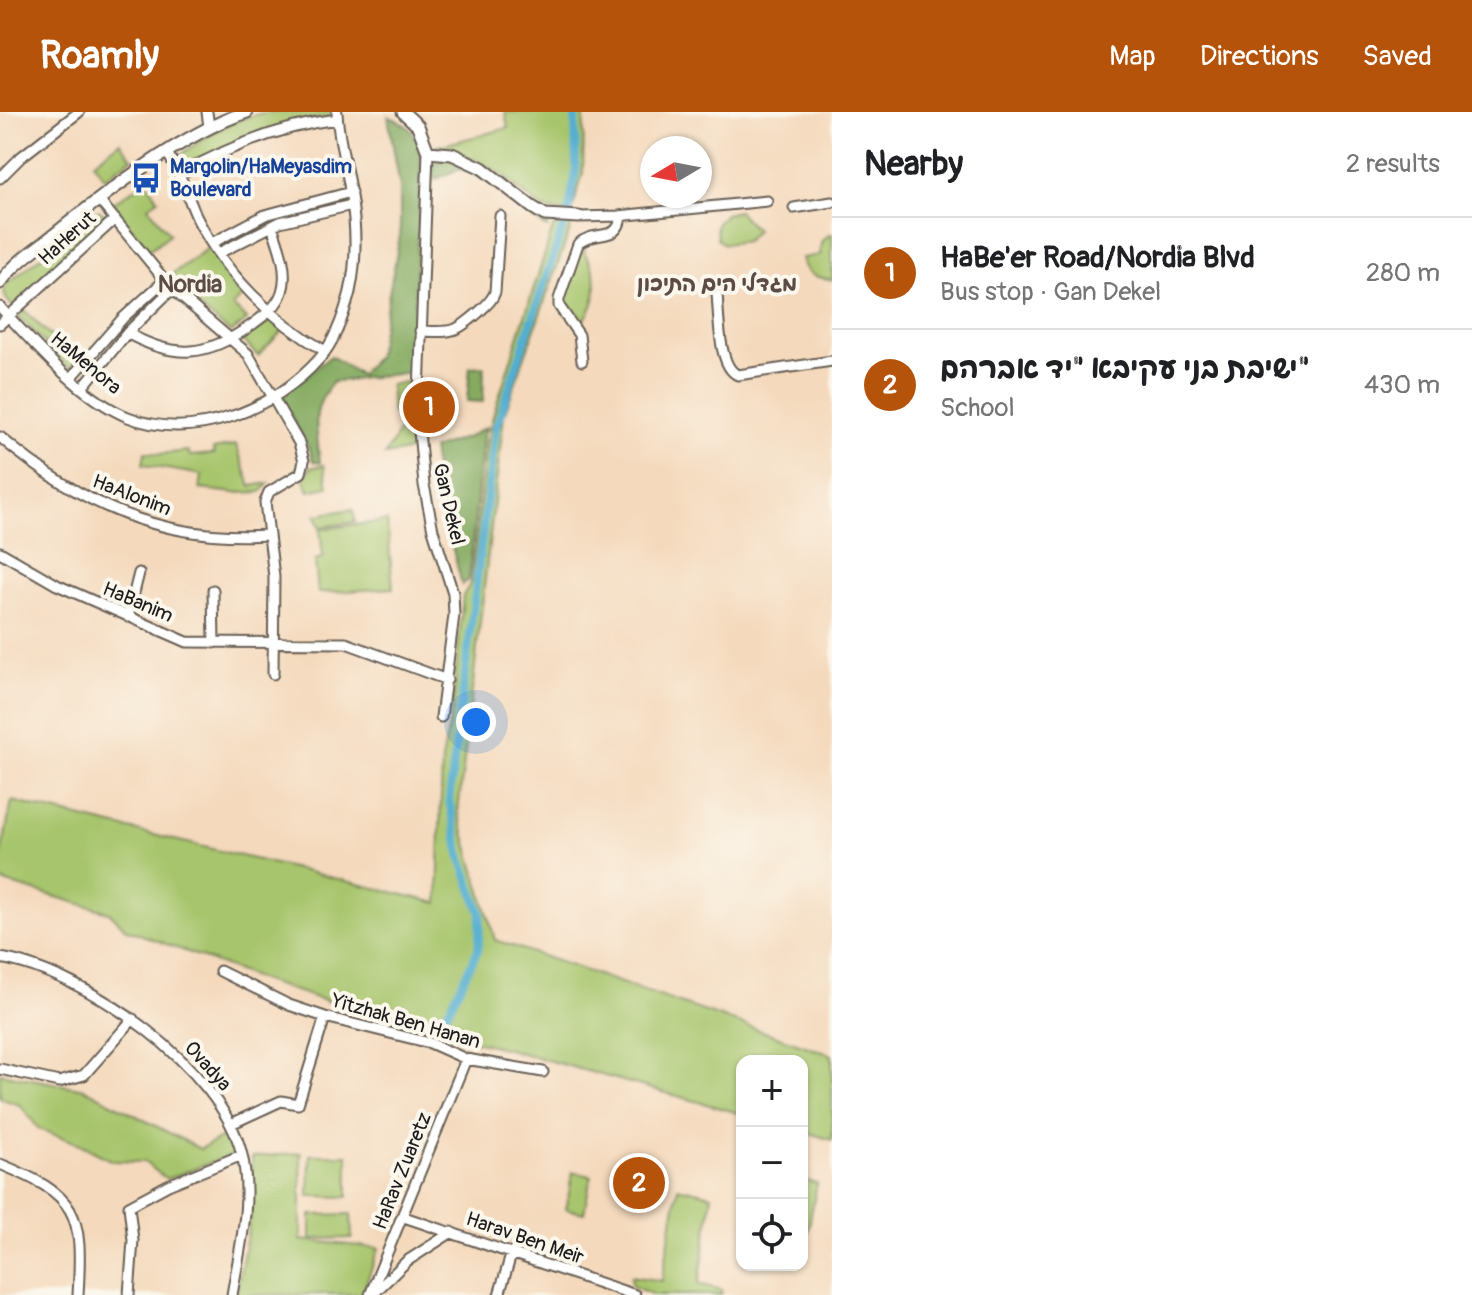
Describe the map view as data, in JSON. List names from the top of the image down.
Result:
{
  "streets": {
    "street": [
      "HaHerut",
      "HaMenora",
      "HaAlonim",
      "Gan Dekel",
      "HaBanim",
      "Yitzhak Ben Hanan",
      "Ovadya",
      "HaRav Zuaretz",
      "Harav Ben Meir"
    ]
  },
  "crossings": [
    ["HaHerut", "HaMenora"],
    ["Gan Dekel", "HaBanim"],
    ["Yitzhak Ben Hanan", "HaRav Zuaretz"],
    ["HaRav Zuaretz", "Harav Ben Meir"]
  ],
  "districts": ["Nordia", "מגדלי הים התיכון"],
  "places": {
    "bus stop": ["Margolin/HaMeyasdim Boulevard"]
  },
  "north": "left",
  "page": {
    "header": "Roamly",
    "nav": ["Map", "Directions", "Saved"],
    "heading": ["Nearby", "2 results"],
    "list": [
      {
        "mark": "1",
        "name": "HaBe'er Road/Nordia Blvd",
        "note": "Bus stop · Gan Dekel",
        "value": "280 m"
      },
      {
        "mark": "2",
        "name": "ישיבת בני עקיבא \"יד אברהם\"",
        "note": "School",
        "value": "430 m"
      }
    ],
    "pins": ["1", "2"],
    "map_buttons": ["+", "−"]
  }
}
